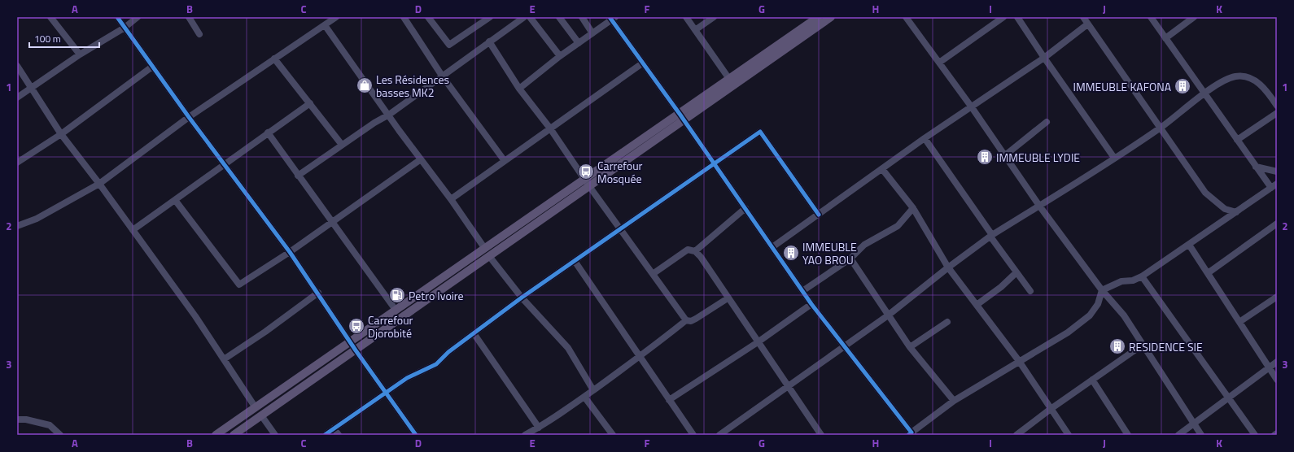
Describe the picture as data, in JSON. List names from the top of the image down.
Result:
{
  "places": {
    "shop": ["Les Résidences basses MK2"],
    "building": [
      "IMMEUBLE KAFONA",
      "IMMEUBLE LYDIE",
      "IMMEUBLE YAO BROU",
      "RESIDENCE SIE"
    ],
    "bus stop": ["Carrefour Mosquée", "Carrefour Djorobité"],
    "fuel station": ["Petro Ivoire"]
  },
  "scale_bar": "100 m",
  "grid": {
    "columns": [
      "A",
      "B",
      "C",
      "D",
      "E",
      "F",
      "G",
      "H",
      "I",
      "J",
      "K"
    ],
    "rows": ["1", "2", "3"]
  }
}
